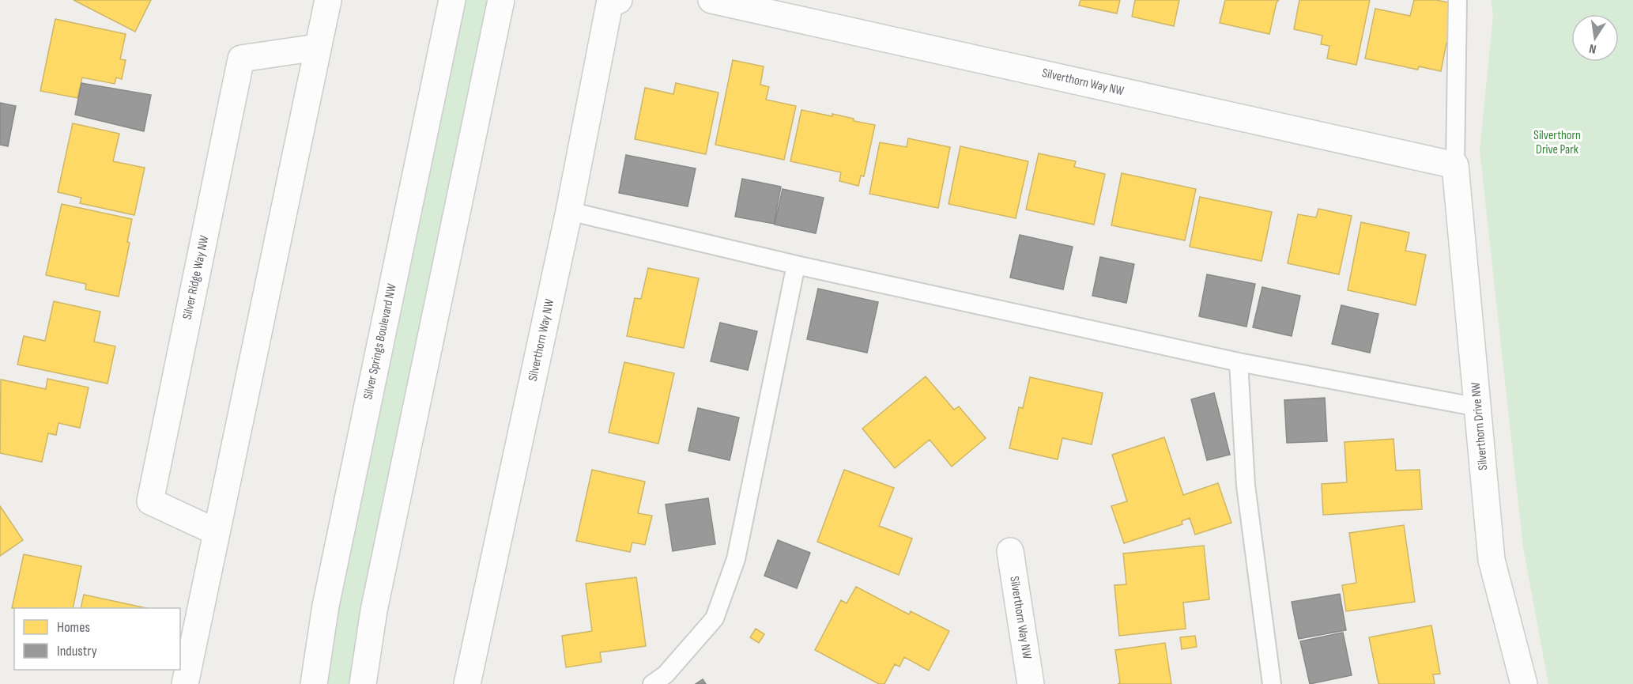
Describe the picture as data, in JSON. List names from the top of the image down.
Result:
{
  "streets": {
    "street": [
      "Silverthorn Way NW",
      "Silver Ridge Way NW",
      "Silver Springs Boulevard NW",
      "Silverthorn Drive NW"
    ]
  },
  "crossings": [
    ["Silverthorn Way NW", "Silverthorn Drive NW"]
  ],
  "parks": ["Silverthorn Drive Park"],
  "legend": ["Homes", "Industry"],
  "north": "bottom"
}
